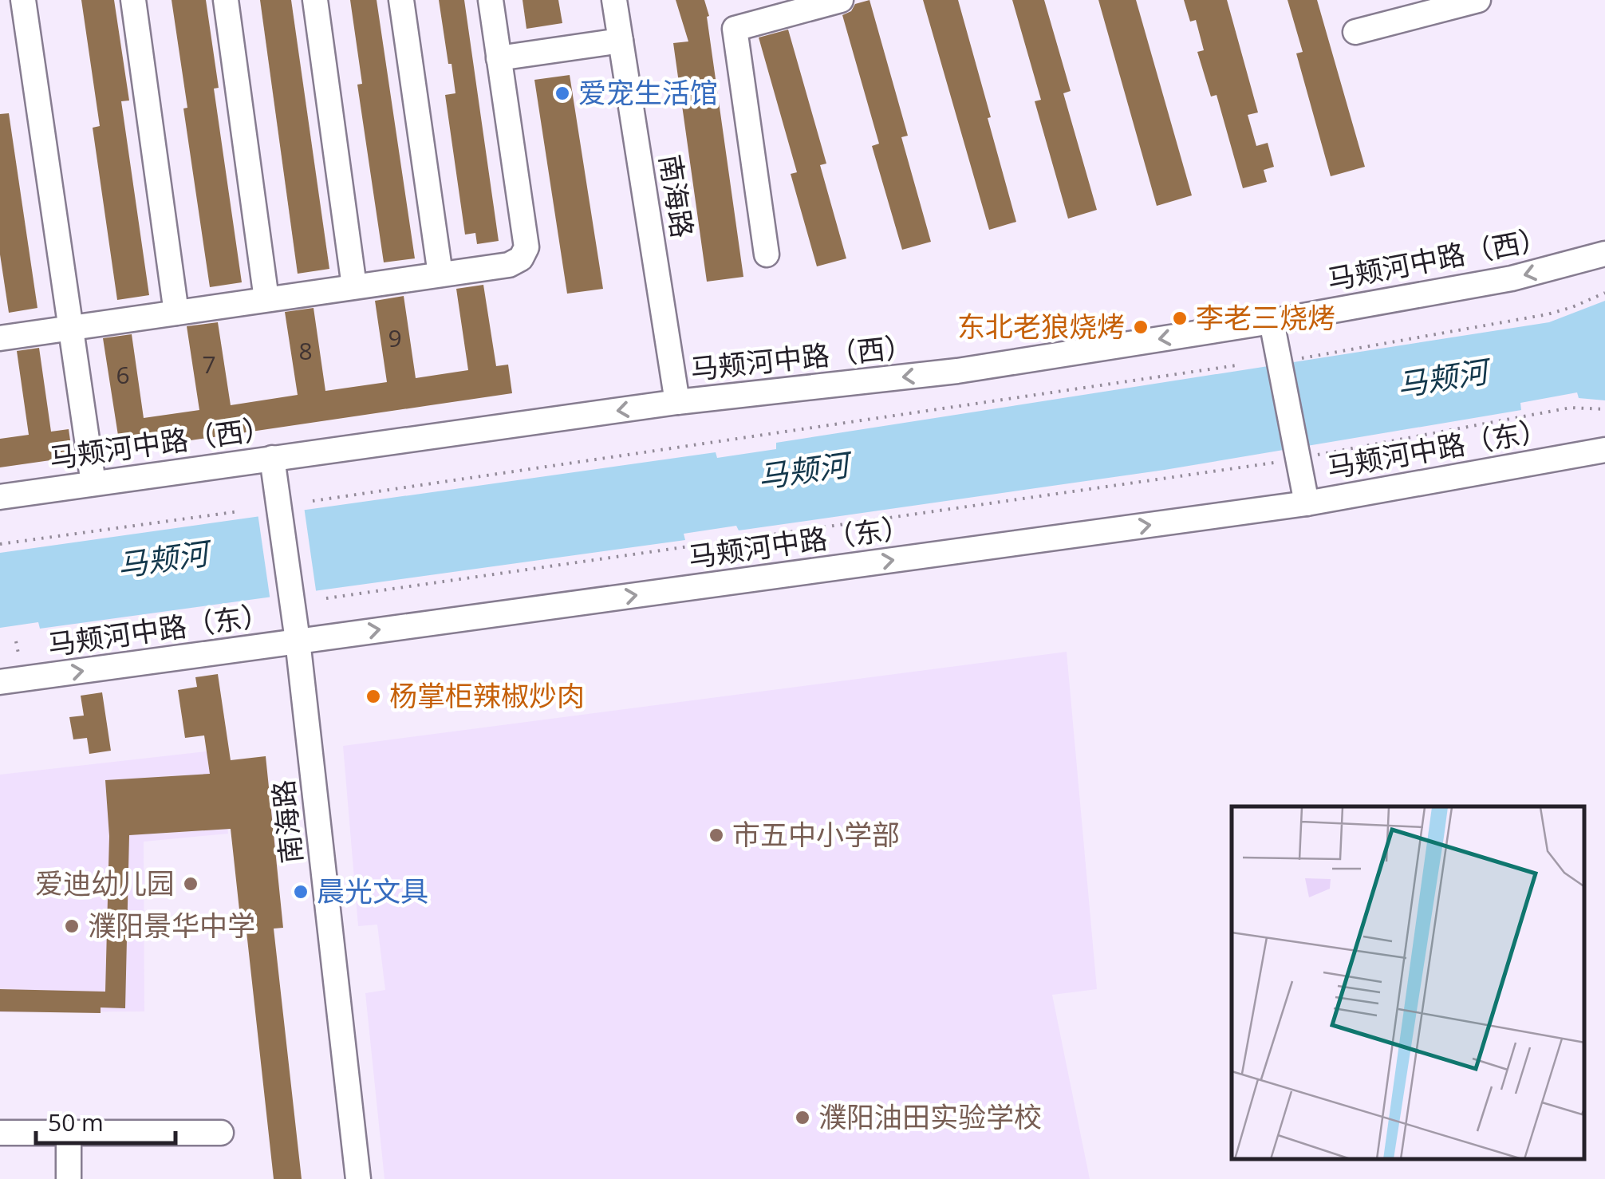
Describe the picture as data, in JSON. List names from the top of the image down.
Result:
{
  "streets": {
    "street": ["南海路", "马颊河中路（西）", "马颊河中路（东）"]
  },
  "crossings": [
    ["南海路", "马颊河中路（西）"],
    ["南海路", "马颊河中路（东）"]
  ],
  "one_way": ["马颊河中路（西）", "马颊河中路（东）"],
  "water": ["马颊河"],
  "places": [
    "爱宠生活馆",
    "李老三烧烤",
    "东北老狼烧烤",
    "杨掌柜辣椒炒肉",
    "市五中小学部",
    "爱迪幼儿园",
    "晨光文具",
    "濮阳景华中学",
    "濮阳油田实验学校"
  ],
  "house_numbers": [
    "9",
    "8",
    "7",
    "6"
  ],
  "scale_bar": "50 m"
}
